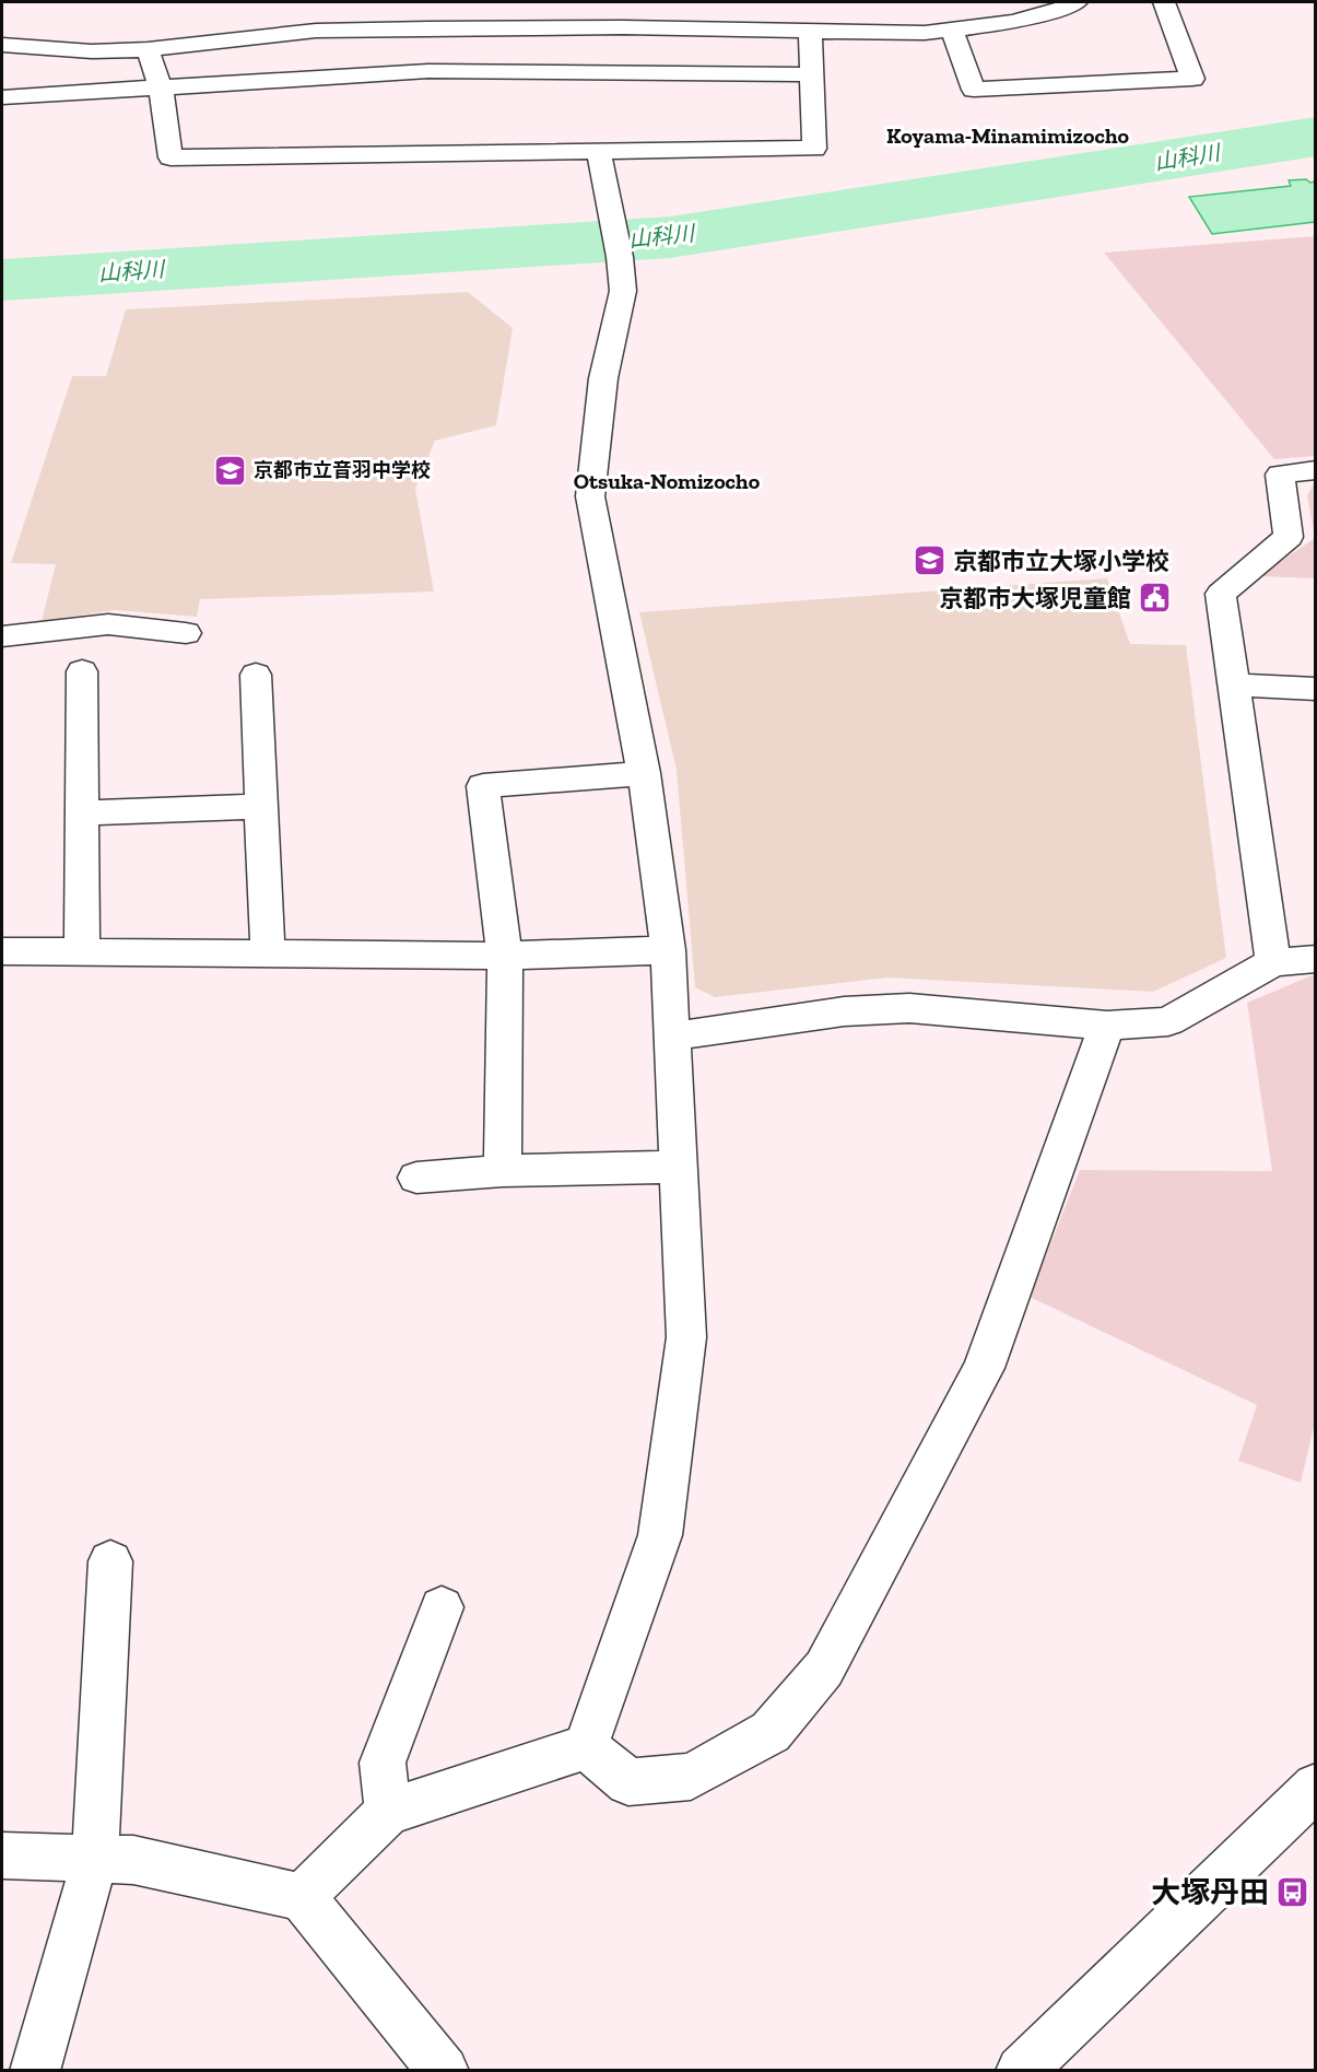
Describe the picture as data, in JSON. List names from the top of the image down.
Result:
{
  "districts": ["Koyama-Minamimizocho", "Otsuka-Nomizocho"],
  "water": ["山科川"],
  "places": {
    "school or university": ["京都市立音羽中学校", "京都市立大塚小学校"],
    "public building": ["京都市大塚児童館"],
    "bus stop": ["大塚丹田"]
  }
}
